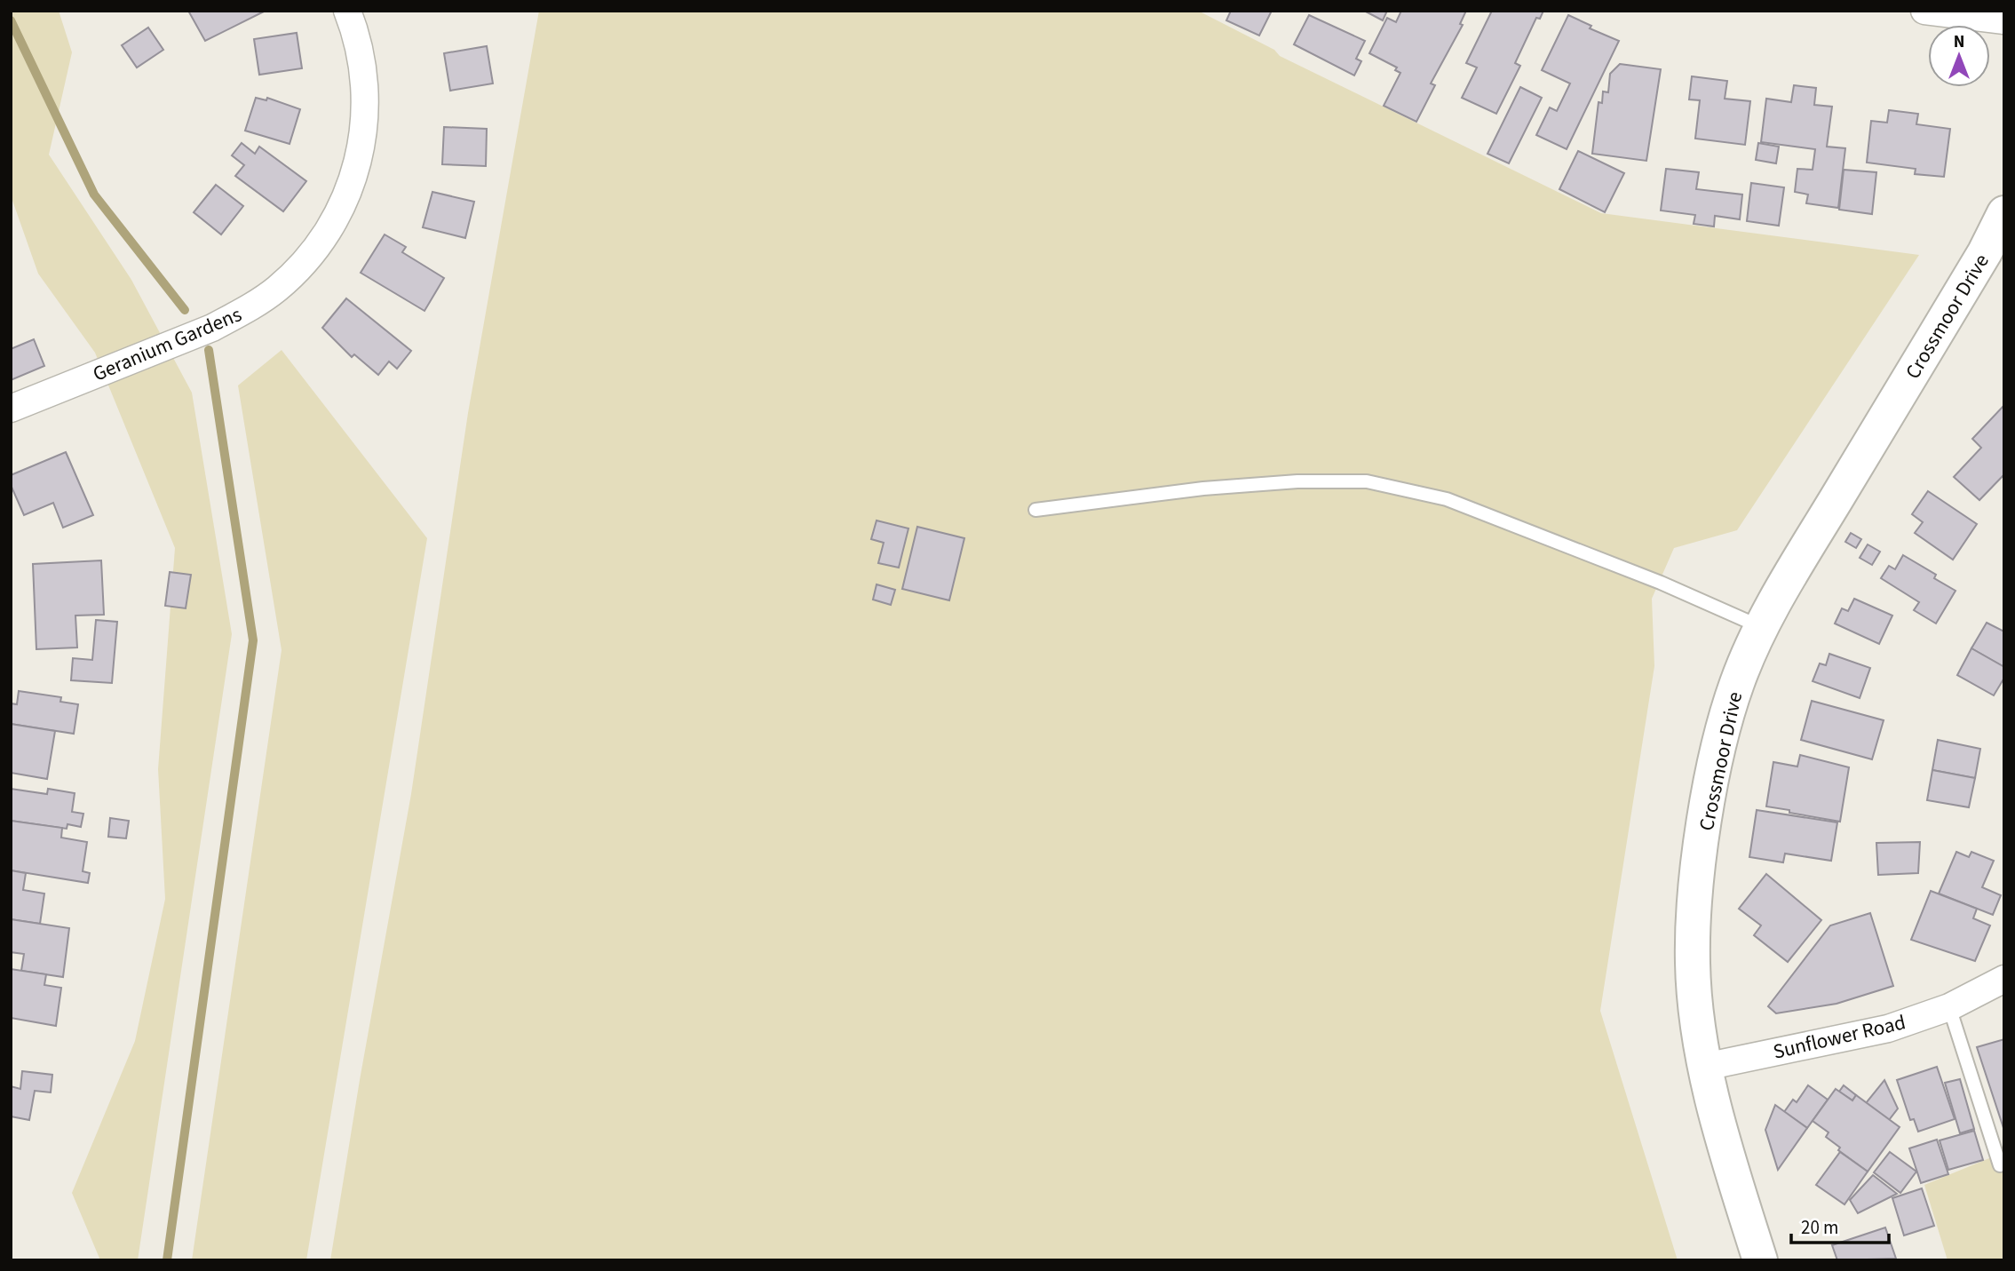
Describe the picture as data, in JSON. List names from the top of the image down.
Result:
{
  "streets": {
    "street": ["Crossmoor Drive", "Geranium Gardens", "Sunflower Road"]
  },
  "crossings": [
    ["Crossmoor Drive", "Sunflower Road"]
  ],
  "scale_bar": "20 m",
  "north": "top"
}
